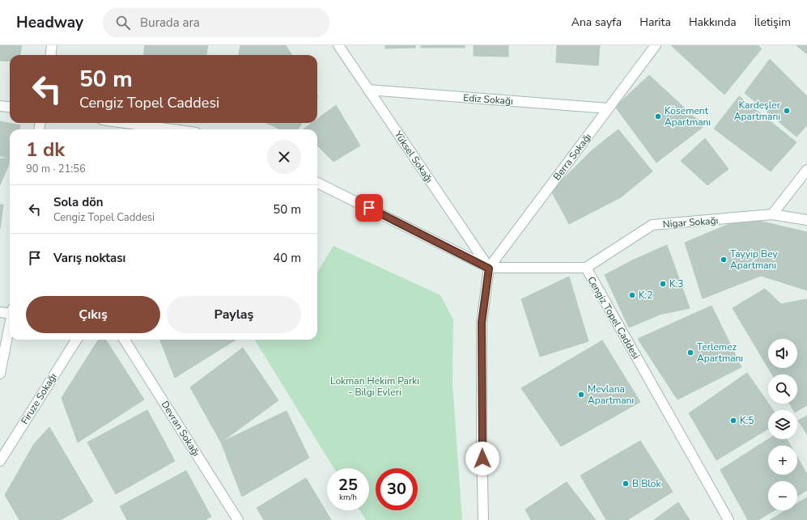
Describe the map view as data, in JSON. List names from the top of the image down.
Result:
{
  "streets": {
    "street": [
      "Ediz Sokağı",
      "Yüksel Sokağı",
      "Berra Sokağı",
      "Nigar Sokağı",
      "Cengiz Topel Caddesi",
      "Firuze Sokağı",
      "Devran Sokağı"
    ]
  },
  "crossings": [
    ["Ediz Sokağı", "Yüksel Sokağı"],
    ["Ediz Sokağı", "Berra Sokağı"],
    ["Yüksel Sokağı", "Berra Sokağı"],
    ["Yüksel Sokağı", "Cengiz Topel Caddesi"],
    ["Berra Sokağı", "Cengiz Topel Caddesi"],
    ["Nigar Sokağı", "Cengiz Topel Caddesi"]
  ],
  "parks": ["Lokman Hekim Parkı - Bilgi Evleri"],
  "places": [
    "Kardeşler Apartmanı",
    "Kösement Apartmanı",
    "Tayyip Bey Apartmanı",
    "K:3",
    "K:2",
    "Terlemez Apartmanı",
    "Mevlana Apartmanı",
    "K:5",
    "B Blok"
  ],
  "page": {
    "header": "Headway",
    "search": "Burada ara",
    "nav": [
      "Ana sayfa",
      "Harita",
      "Hakkında",
      "İletişim"
    ],
    "turn": ["50 m", "Cengiz Topel Caddesi"],
    "heading": ["1 dk", "90 m · 21:56"],
    "list": [
      {
        "name": "Sola dön",
        "note": "Cengiz Topel Caddesi",
        "value": "50 m"
      },
      {
        "name": "Varış noktası",
        "value": "40 m"
      }
    ],
    "buttons": ["Çıkış", "Paylaş"],
    "map_buttons": ["+", "−"],
    "speed": "25 km/h",
    "limit": "30"
  }
}
